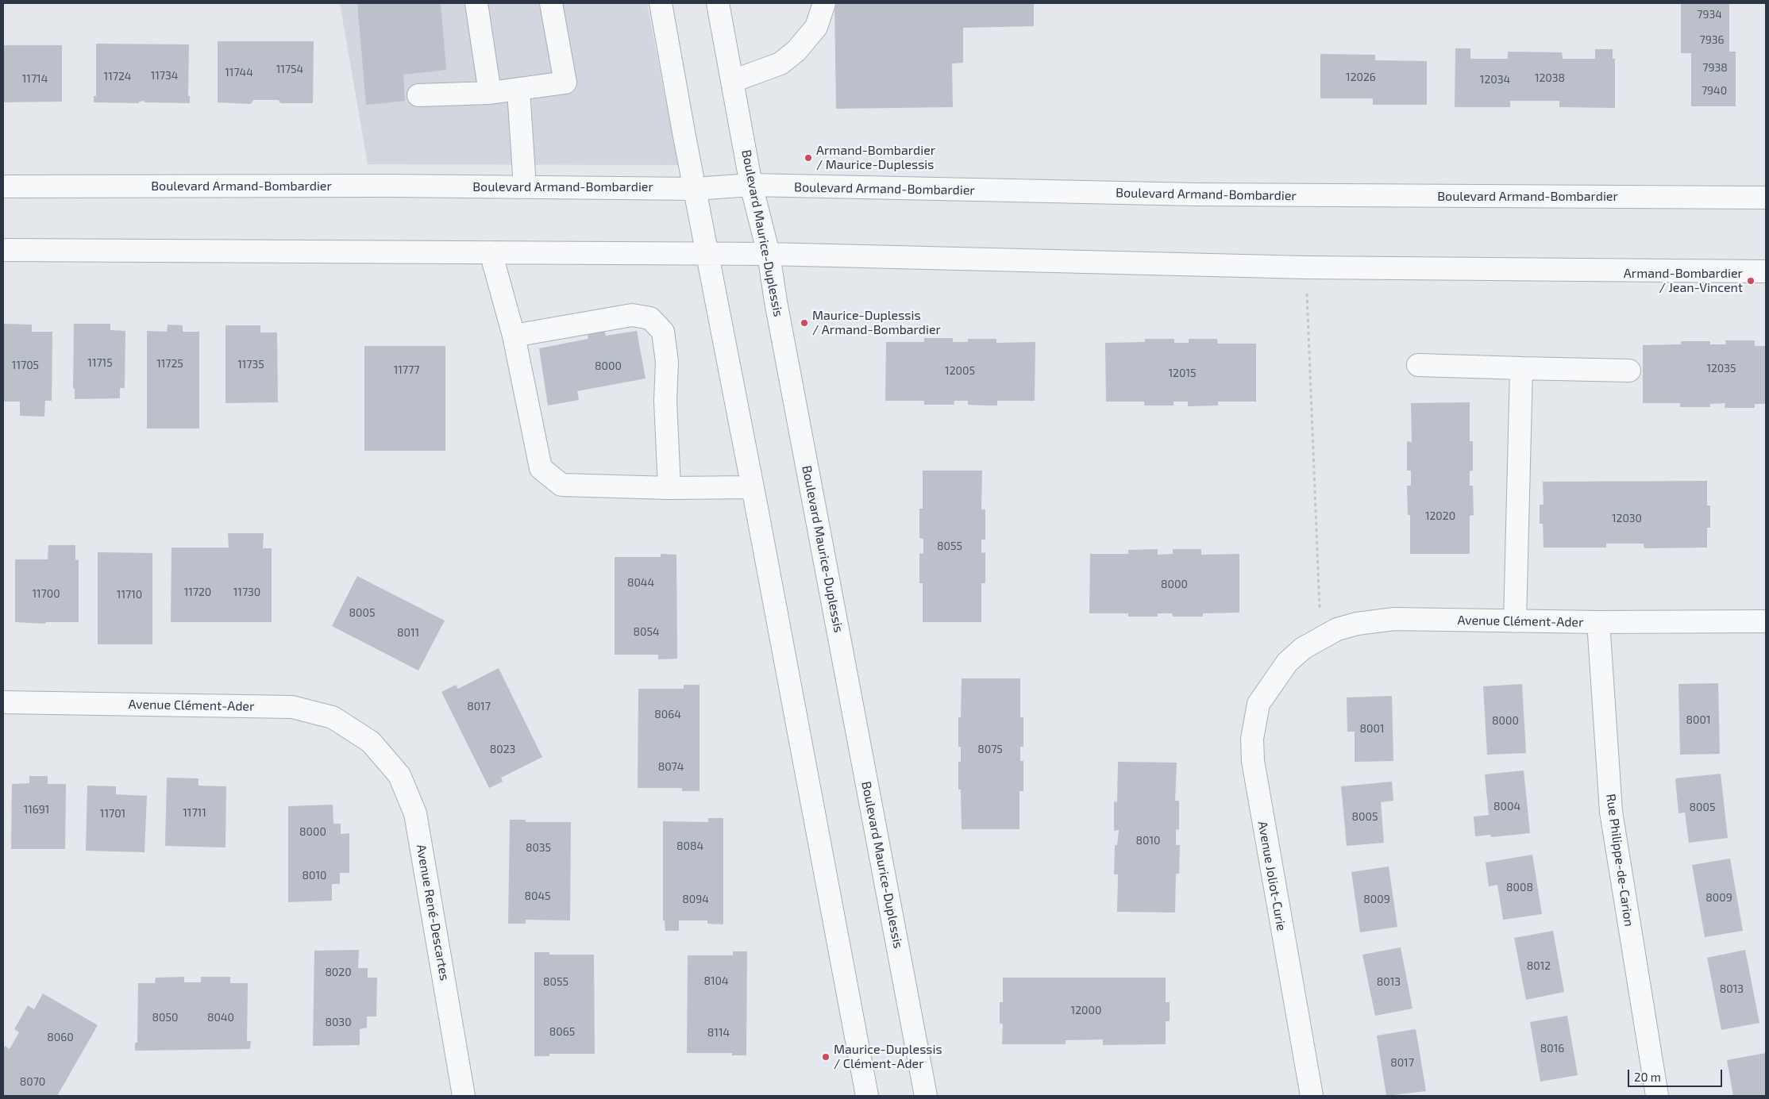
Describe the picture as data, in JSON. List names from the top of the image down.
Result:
{
  "streets": {
    "street": [
      "Boulevard Armand-Bombardier",
      "Boulevard Maurice-Duplessis",
      "Avenue Clément-Ader",
      "Rue Philippe-de-Carion",
      "Avenue Joliot-Curie",
      "Avenue René-Descartes"
    ]
  },
  "crossings": [
    ["Boulevard Armand-Bombardier", "Boulevard Maurice-Duplessis"],
    ["Avenue Clément-Ader", "Rue Philippe-de-Carion"],
    ["Avenue Clément-Ader", "Avenue Joliot-Curie"],
    ["Avenue Clément-Ader", "Avenue René-Descartes"]
  ],
  "places": [
    "Armand-Bombardier / Maurice-Duplessis",
    "Armand-Bombardier / Jean-Vincent",
    "Maurice-Duplessis / Armand-Bombardier",
    "Maurice-Duplessis / Clément-Ader"
  ],
  "house_numbers": [
    "7934",
    "7936",
    "7938",
    "11754",
    "11744",
    "11734",
    "11724",
    "12026",
    "12038",
    "11714",
    "12034",
    "7940",
    "11715",
    "11725",
    "11735",
    "11705",
    "8000",
    "12035",
    "11777",
    "12005",
    "12015",
    "12020",
    "12030",
    "8055",
    "8044",
    "8000",
    "11720",
    "11730",
    "11700",
    "11710",
    "8005",
    "8054",
    "8011",
    "8017",
    "8064",
    "8001",
    "8000",
    "8001",
    "8023",
    "8075",
    "8074",
    "8004",
    "8005",
    "11691",
    "11711",
    "11701",
    "8005",
    "8000",
    "8010",
    "8084",
    "8035",
    "8010",
    "8008",
    "8045",
    "8009",
    "8094",
    "8009",
    "8012",
    "8020",
    "8104",
    "8055",
    "8013",
    "8013",
    "12000",
    "8050",
    "8040",
    "8030",
    "8065",
    "8114",
    "8060",
    "8016",
    "8017",
    "8070"
  ],
  "scale_bar": "20 m"
}
